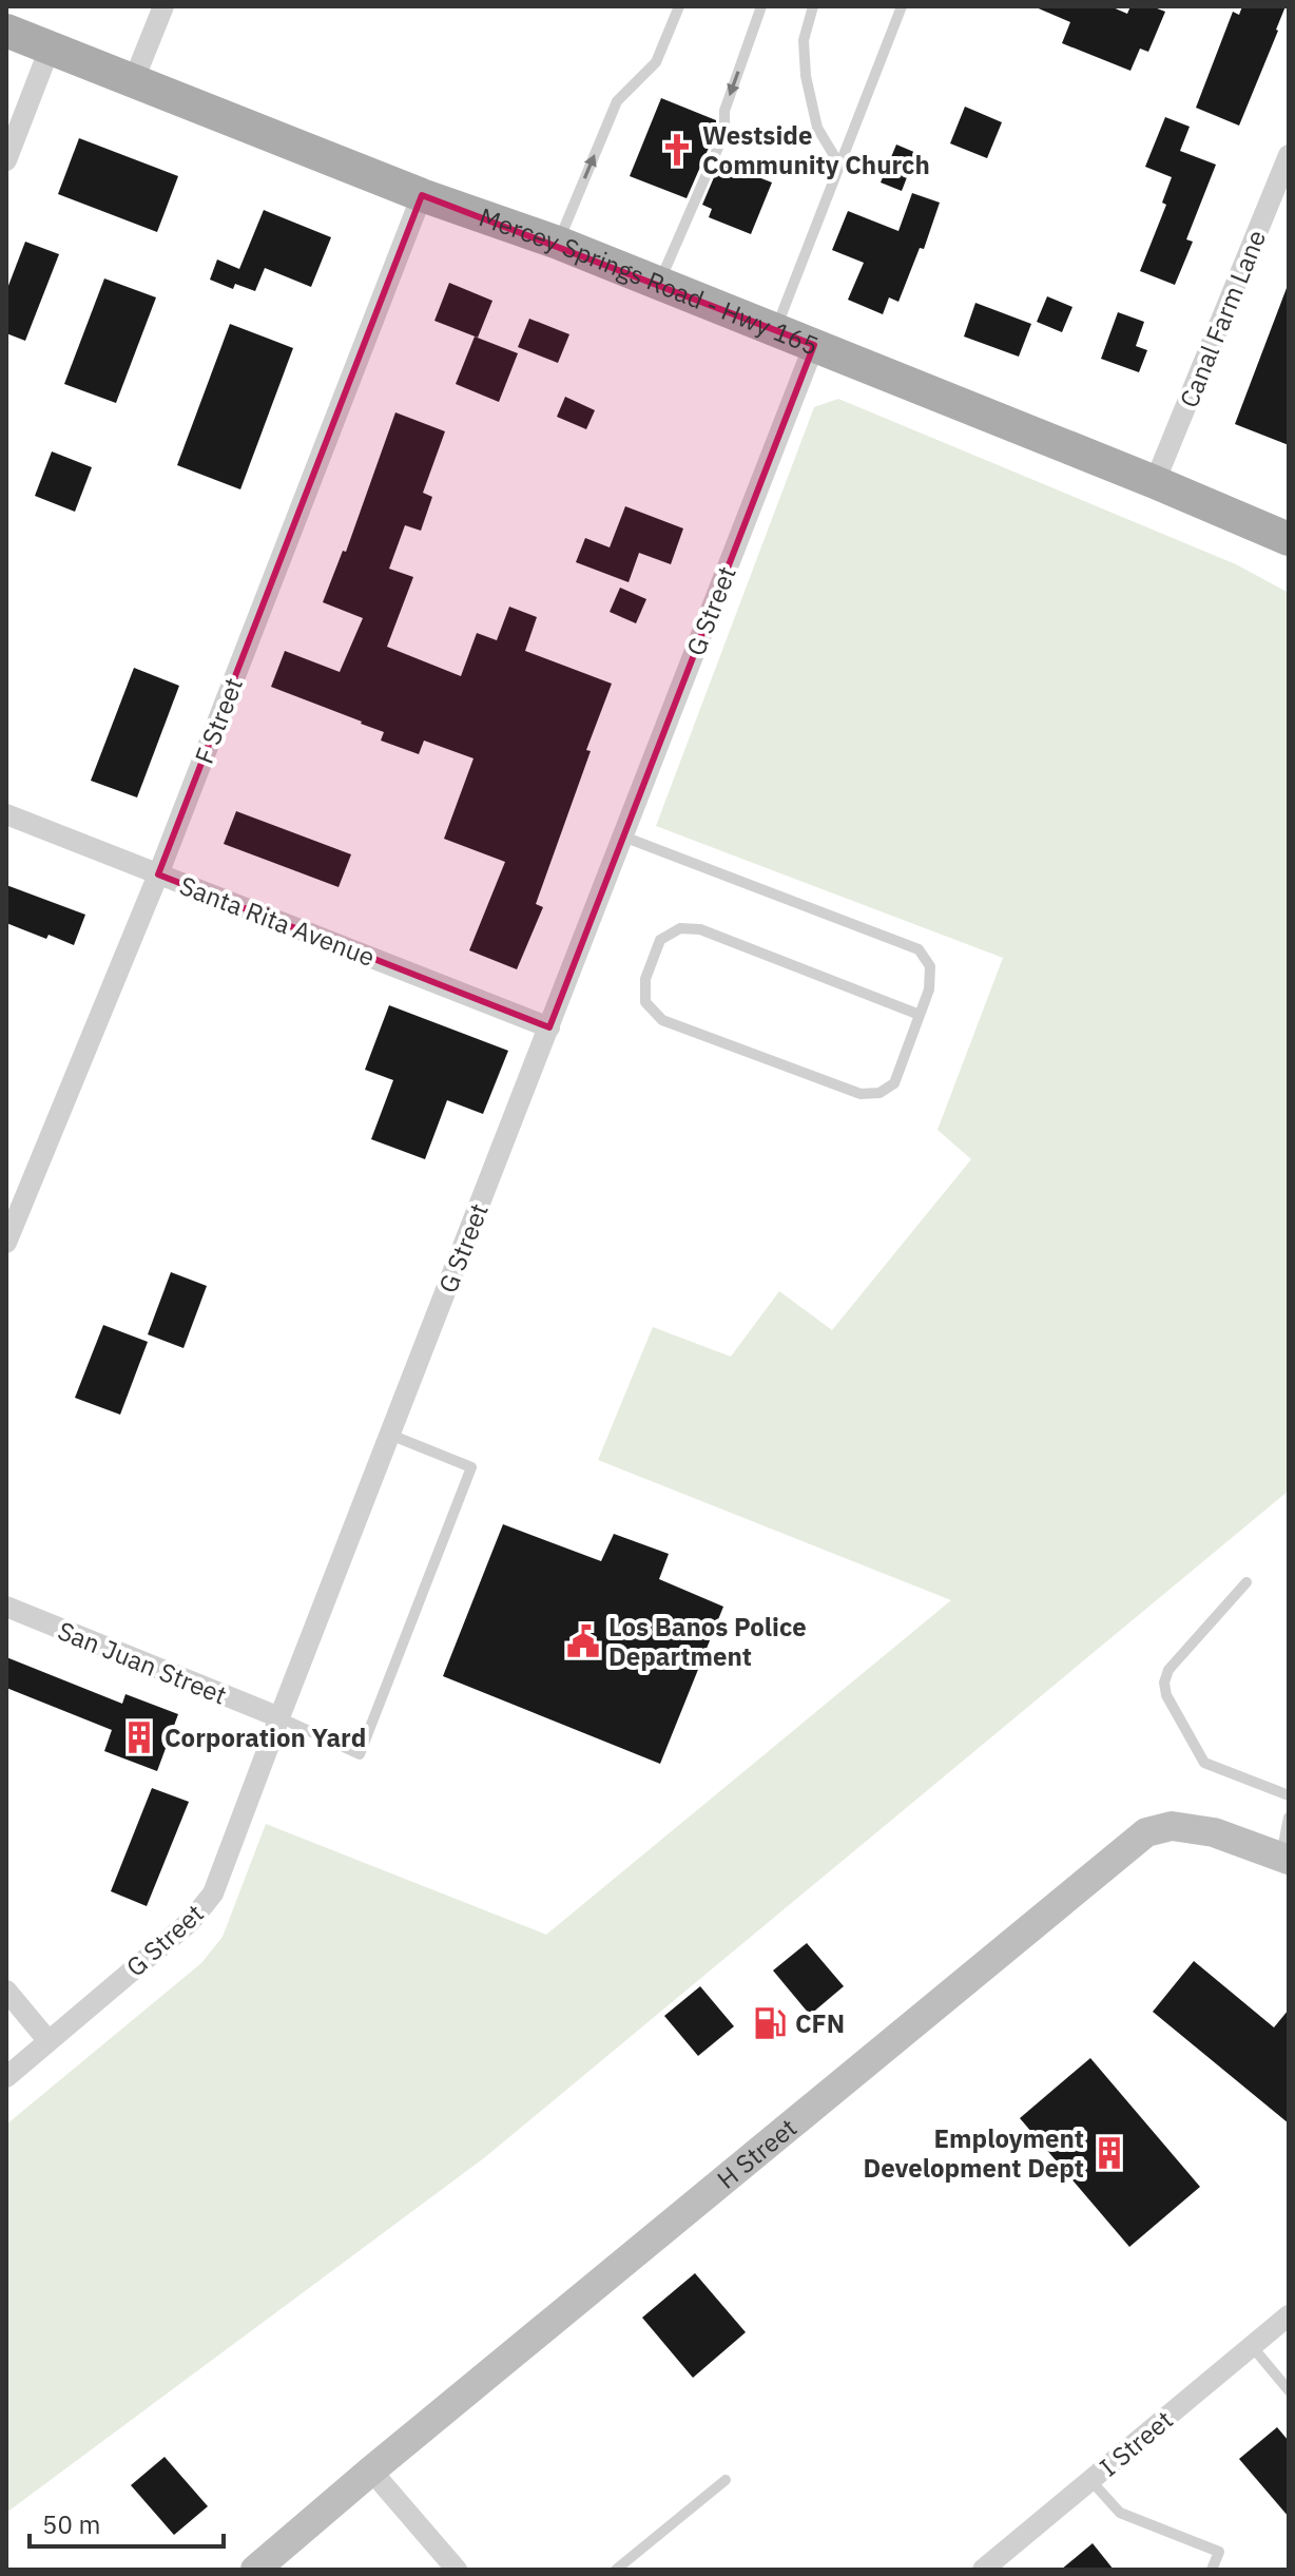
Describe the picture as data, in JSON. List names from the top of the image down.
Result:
{
  "streets": {
    "main road": ["Mercey Springs Road - Hwy 165"],
    "street": [
      "Canal Farm Lane",
      "G Street",
      "F Street",
      "Santa Rita Avenue",
      "San Juan Street",
      "H Street",
      "I Street"
    ]
  },
  "crossings": [
    ["Mercey Springs Road - Hwy 165", "Canal Farm Lane"],
    ["Mercey Springs Road - Hwy 165", "G Street"],
    ["Mercey Springs Road - Hwy 165", "F Street"],
    ["G Street", "Santa Rita Avenue"],
    ["G Street", "San Juan Street"],
    ["F Street", "Santa Rita Avenue"]
  ],
  "places": {
    "church": ["Westside Community Church"],
    "public building": ["Los Banos Police Department"],
    "building": ["Corporation Yard", "Employment Development Dept"],
    "fuel station": ["CFN"]
  },
  "scale_bar": "50 m"
}
